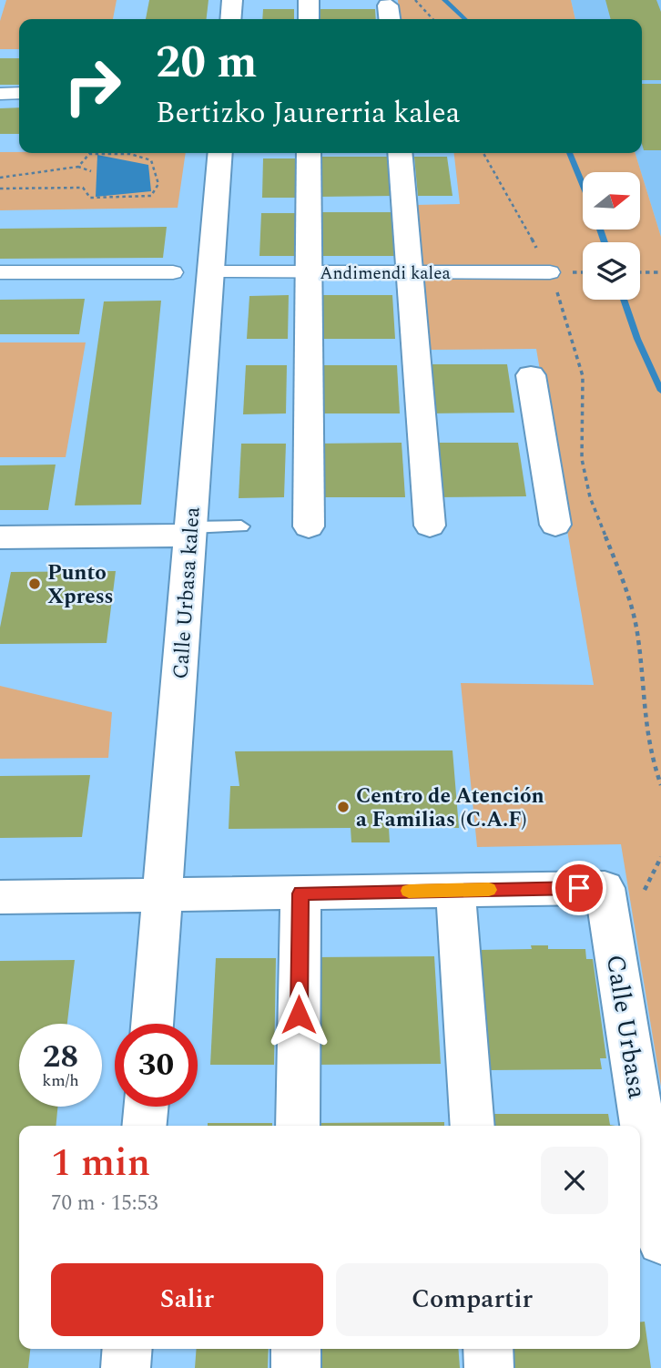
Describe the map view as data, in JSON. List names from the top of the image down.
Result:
{
  "streets": {
    "street": ["Andimendi kalea", "Calle Urbasa kalea", "Calle Urbasa"]
  },
  "places": ["Punto Xpress", "Centro de Atención a Familias (C.A.F)"],
  "north": "right",
  "page": {
    "turn": ["20 m", "Bertizko Jaurerria kalea"],
    "speed": "28 km/h",
    "limit": "30",
    "heading": ["1 min", "70 m · 15:53"],
    "buttons": ["Salir", "Compartir"]
  }
}
